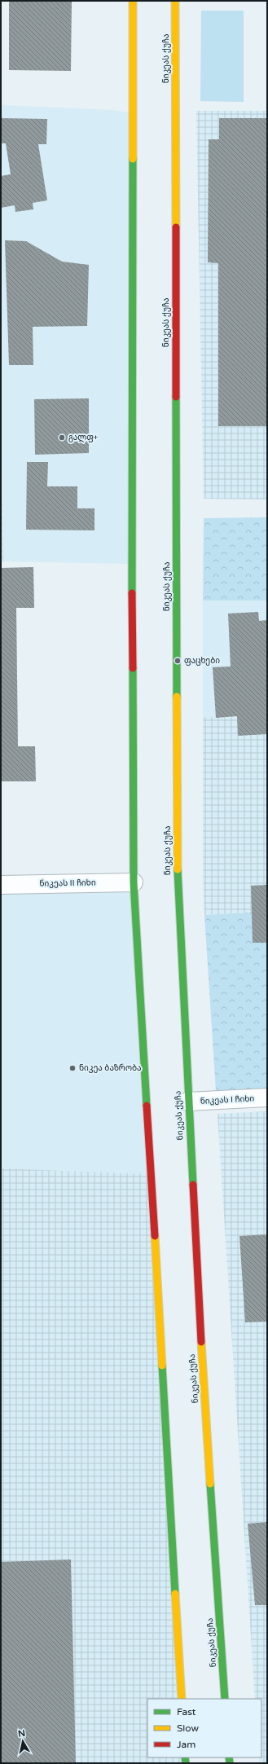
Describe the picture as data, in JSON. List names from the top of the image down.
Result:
{
  "streets": {
    "main road": ["ნიკეას ქუჩა"],
    "street": ["ნიკეას II ჩიხი", "ნიკეას I ჩიხი"]
  },
  "crossings": [
    ["ნიკეას ქუჩა", "ნიკეას I ჩიხი"]
  ],
  "places": ["გალფ+", "ფაცხები", "ნიკეა ბაზრობა"],
  "legend": ["Fast", "Slow", "Jam"],
  "north": "top"
}
